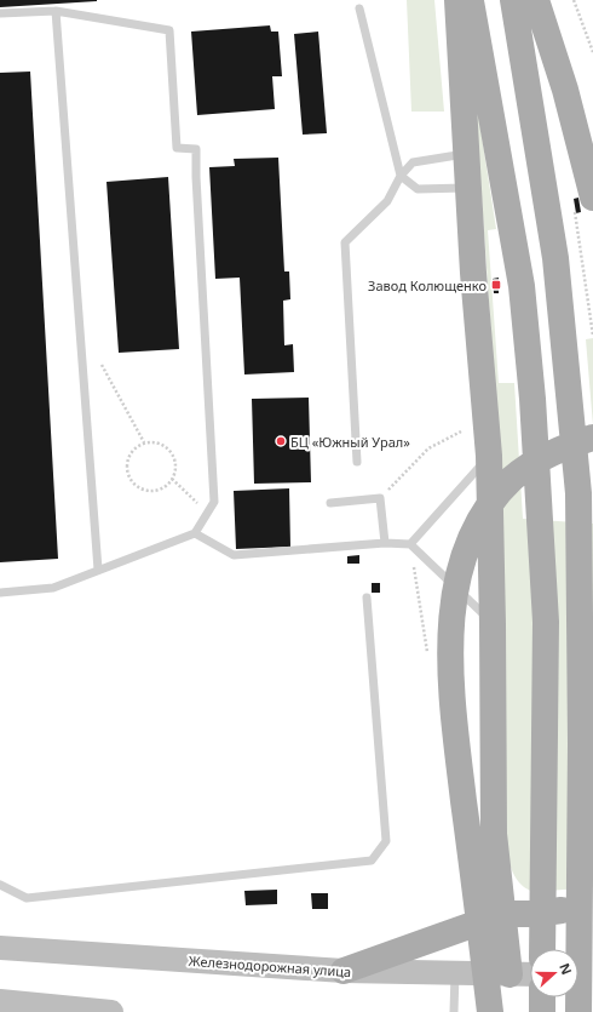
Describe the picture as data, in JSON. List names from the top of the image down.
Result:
{
  "streets": {
    "main road": ["Железнодорожная улица"]
  },
  "places": {
    "transit": ["Завод Колющенко"],
    "other": ["БЦ «Южный Урал»"]
  },
  "north": "right"
}
